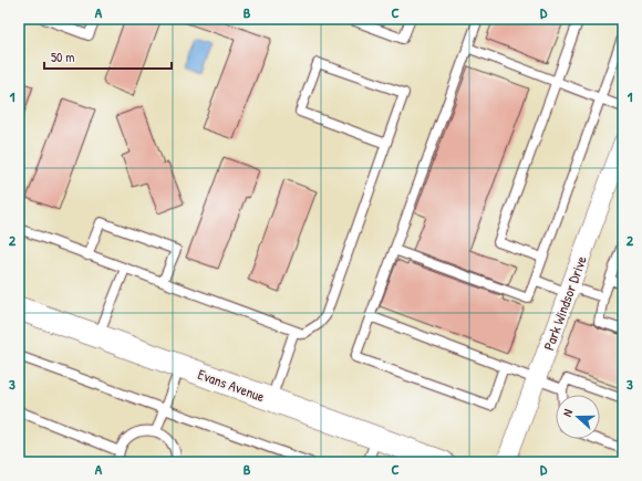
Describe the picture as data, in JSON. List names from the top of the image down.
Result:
{
  "streets": {
    "street": ["Park Windsor Drive", "Evans Avenue"]
  },
  "scale_bar": "50 m",
  "north": "left",
  "grid": {
    "columns": [
      "A",
      "B",
      "C",
      "D"
    ],
    "rows": ["1", "2", "3"]
  }
}
